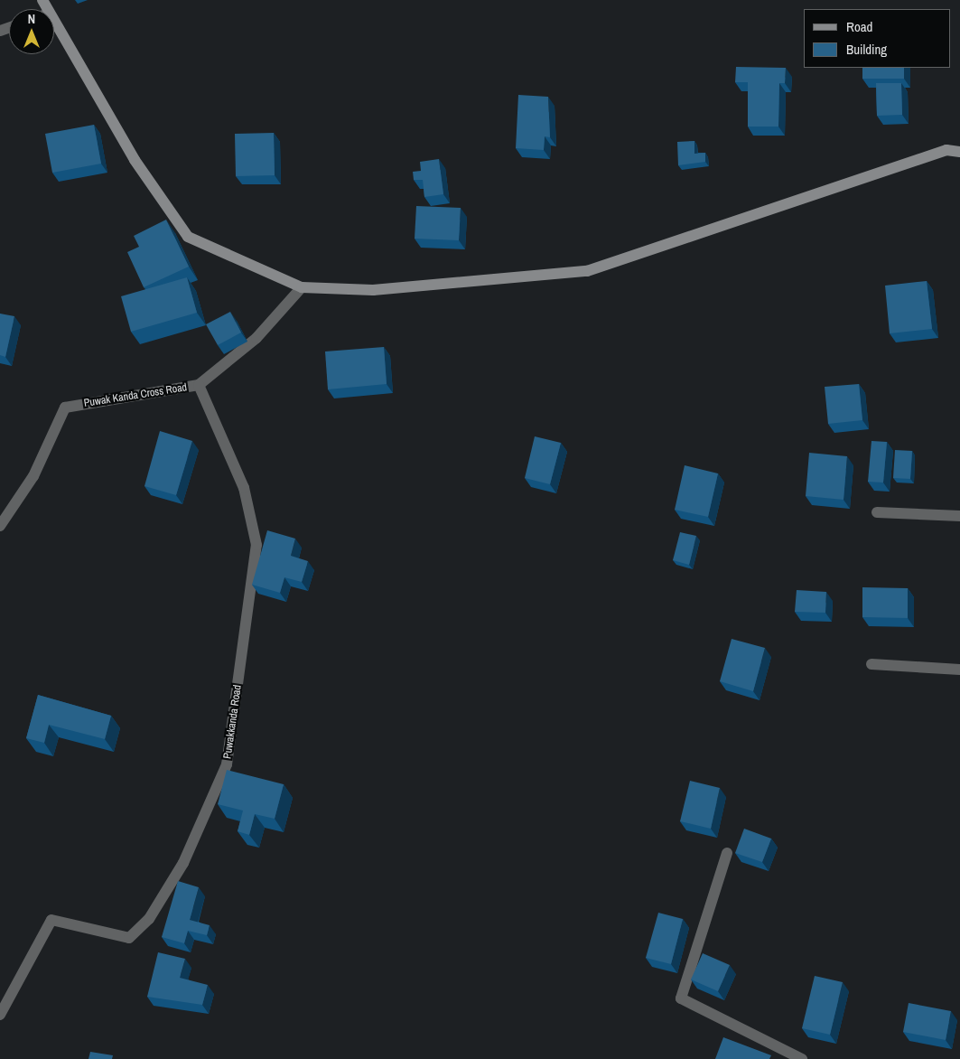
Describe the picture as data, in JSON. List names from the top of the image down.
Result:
{
  "streets": {
    "street": ["Puwak Kanda Cross Road", "Puwakkanda Road"]
  },
  "crossings": [
    ["Puwak Kanda Cross Road", "Puwakkanda Road"]
  ],
  "legend": ["Road", "Building"],
  "north": "top"
}
